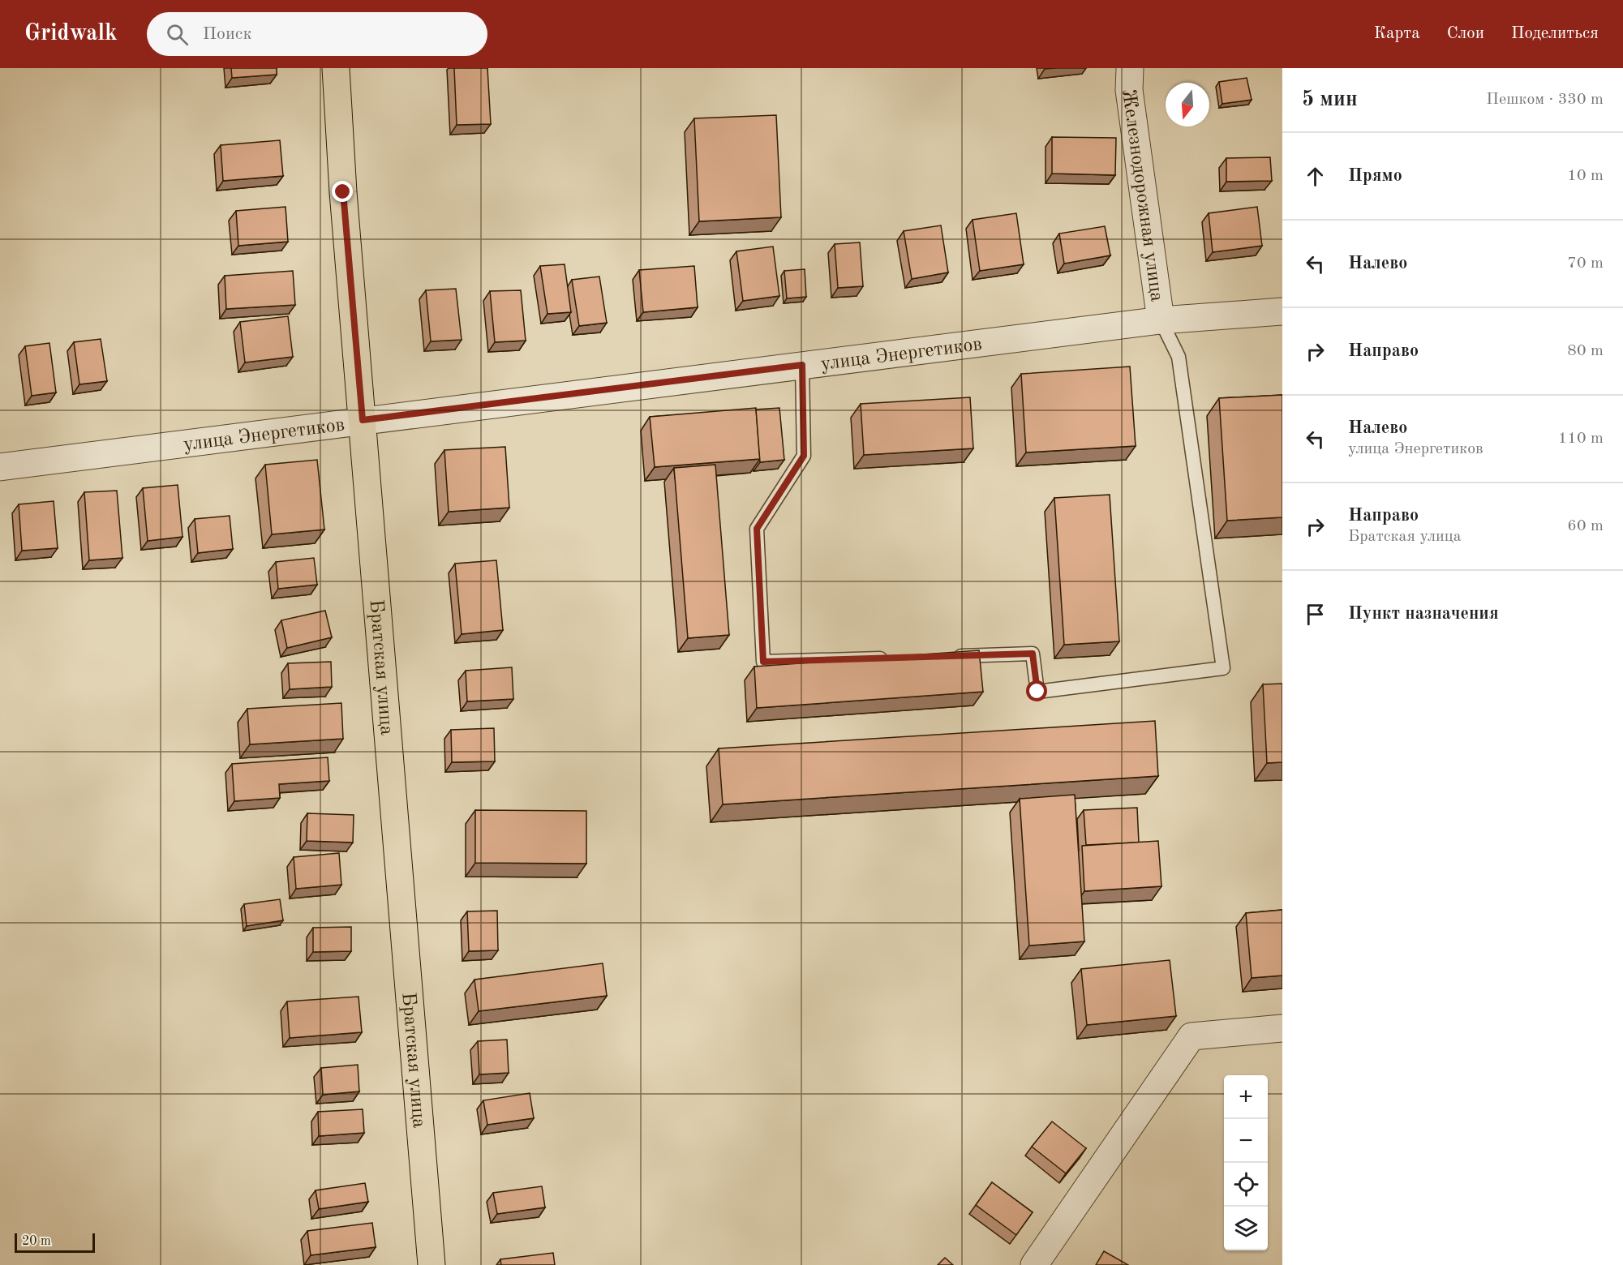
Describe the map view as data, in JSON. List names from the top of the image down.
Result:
{
  "streets": {
    "main road": ["Братская улица"],
    "street": ["Железнодорожная улица", "улица Энергетиков"]
  },
  "crossings": [
    ["Железнодорожная улица", "улица Энергетиков"],
    ["улица Энергетиков", "Братская улица"]
  ],
  "scale_bar": "20 m",
  "north": "bottom",
  "page": {
    "header": "Gridwalk",
    "search": "Поиск",
    "nav": ["Карта", "Слои", "Поделиться"],
    "heading": ["5 мин", "Пешком · 330 m"],
    "list": [
      ["Прямо", "10 m"],
      ["Налево", "70 m"],
      ["Направо", "80 m"],
      ["Налево", "улица Энергетиков", "110 m"],
      ["Направо", "Братская улица", "60 m"],
      "Пункт назначения"
    ],
    "map_buttons": ["+", "−"],
    "scale": "20 m"
  }
}
